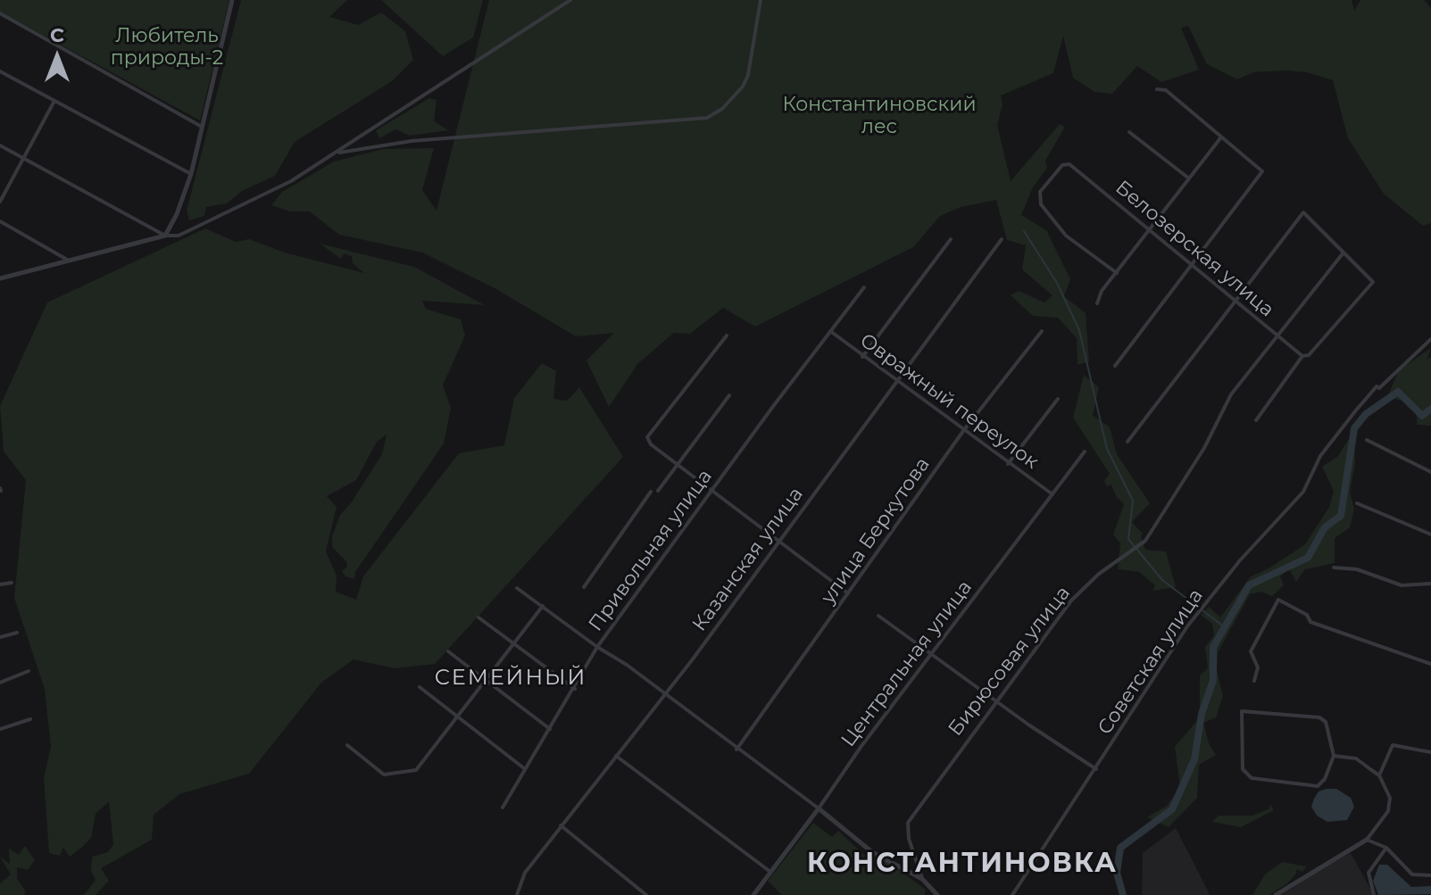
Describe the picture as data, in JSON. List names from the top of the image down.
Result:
{
  "streets": {
    "street": [
      "Белозерская улица",
      "Овражный переулок",
      "улица Беркутова",
      "Привольная улица",
      "Казанская улица",
      "Бирюсовая улица",
      "Советская улица",
      "Центральная улица"
    ]
  },
  "crossings": [
    ["Белозерская улица", "Бирюсовая улица"],
    ["Овражный переулок", "улица Беркутова"],
    ["Овражный переулок", "Привольная улица"],
    ["Овражный переулок", "Казанская улица"],
    ["Овражный переулок", "Центральная улица"],
    ["улица Беркутова", "Привольная улица"],
    ["Привольная улица", "Казанская улица"],
    ["Привольная улица", "Бирюсовая улица"],
    ["Привольная улица", "Центральная улица"]
  ],
  "districts": ["СЕМЕЙНЫЙ", "КОНСТАНТИНОВКА"],
  "parks": ["Любитель природы-2", "Константиновский лес"],
  "north": "top"
}
